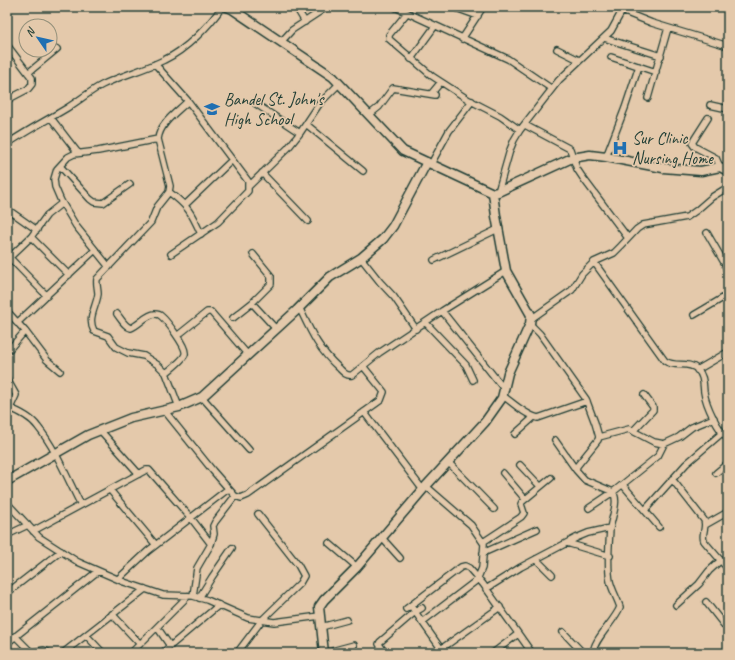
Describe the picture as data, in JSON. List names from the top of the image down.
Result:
{
  "places": {
    "school or university": ["Bandel St. John's High School"],
    "hospital": ["Sur Clinic Nursing Home"]
  },
  "north": "top left"
}
